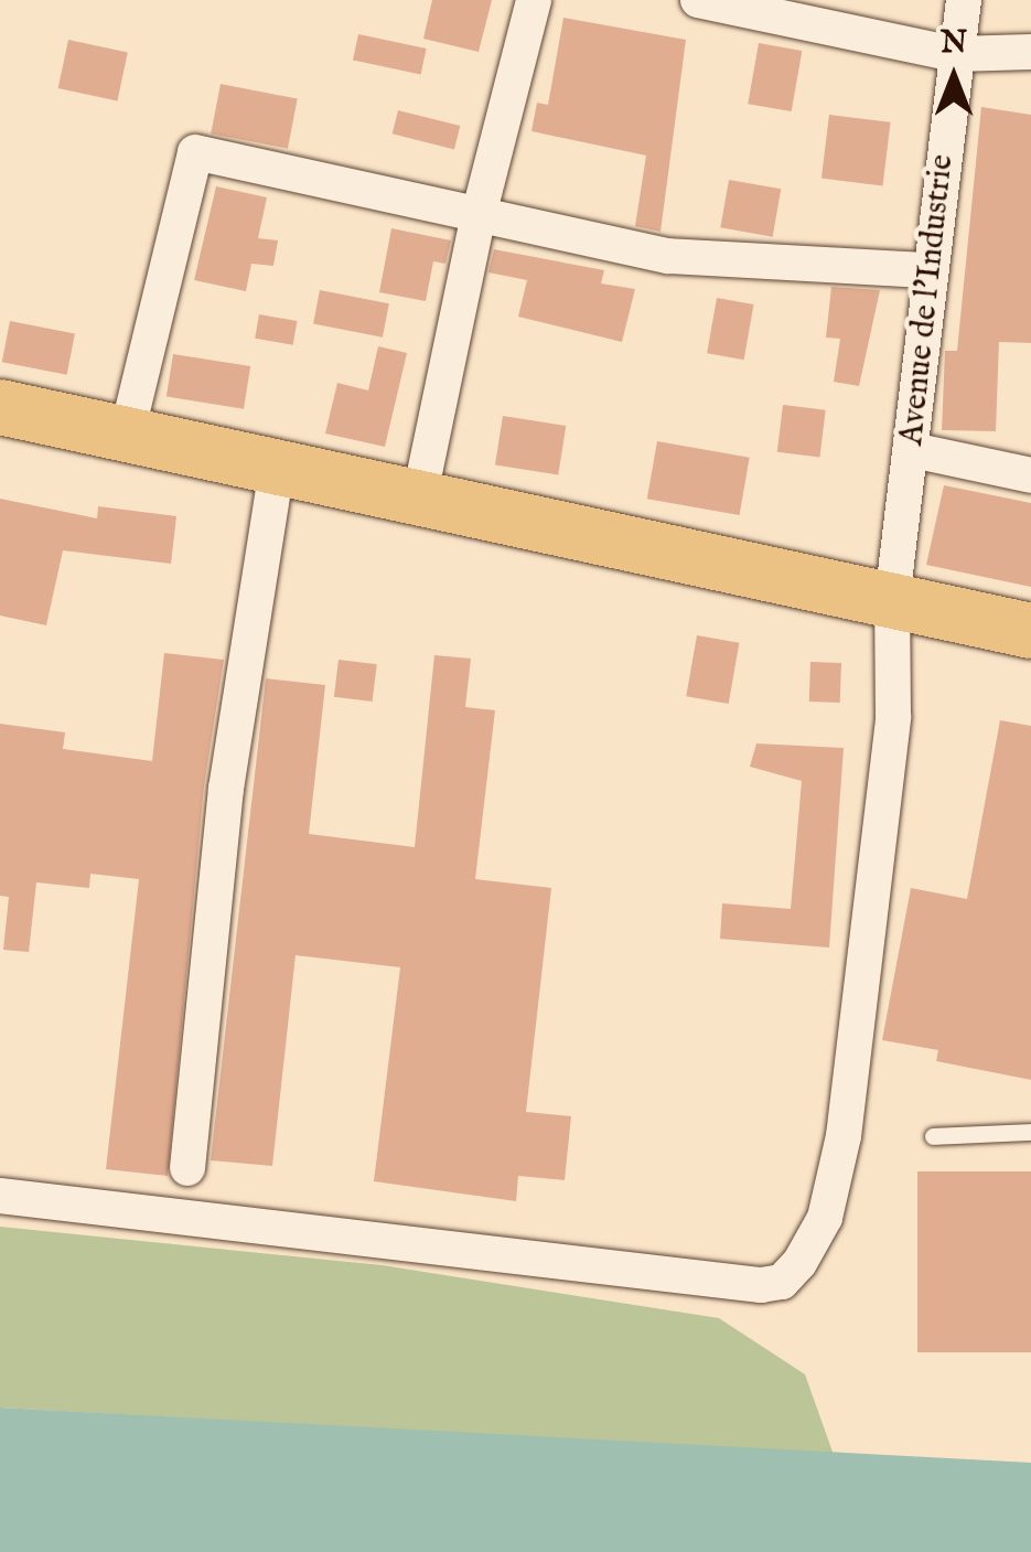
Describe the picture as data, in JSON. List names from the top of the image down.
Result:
{
  "streets": {
    "street": ["Avenue de l'Industrie"]
  },
  "north": "top"
}
